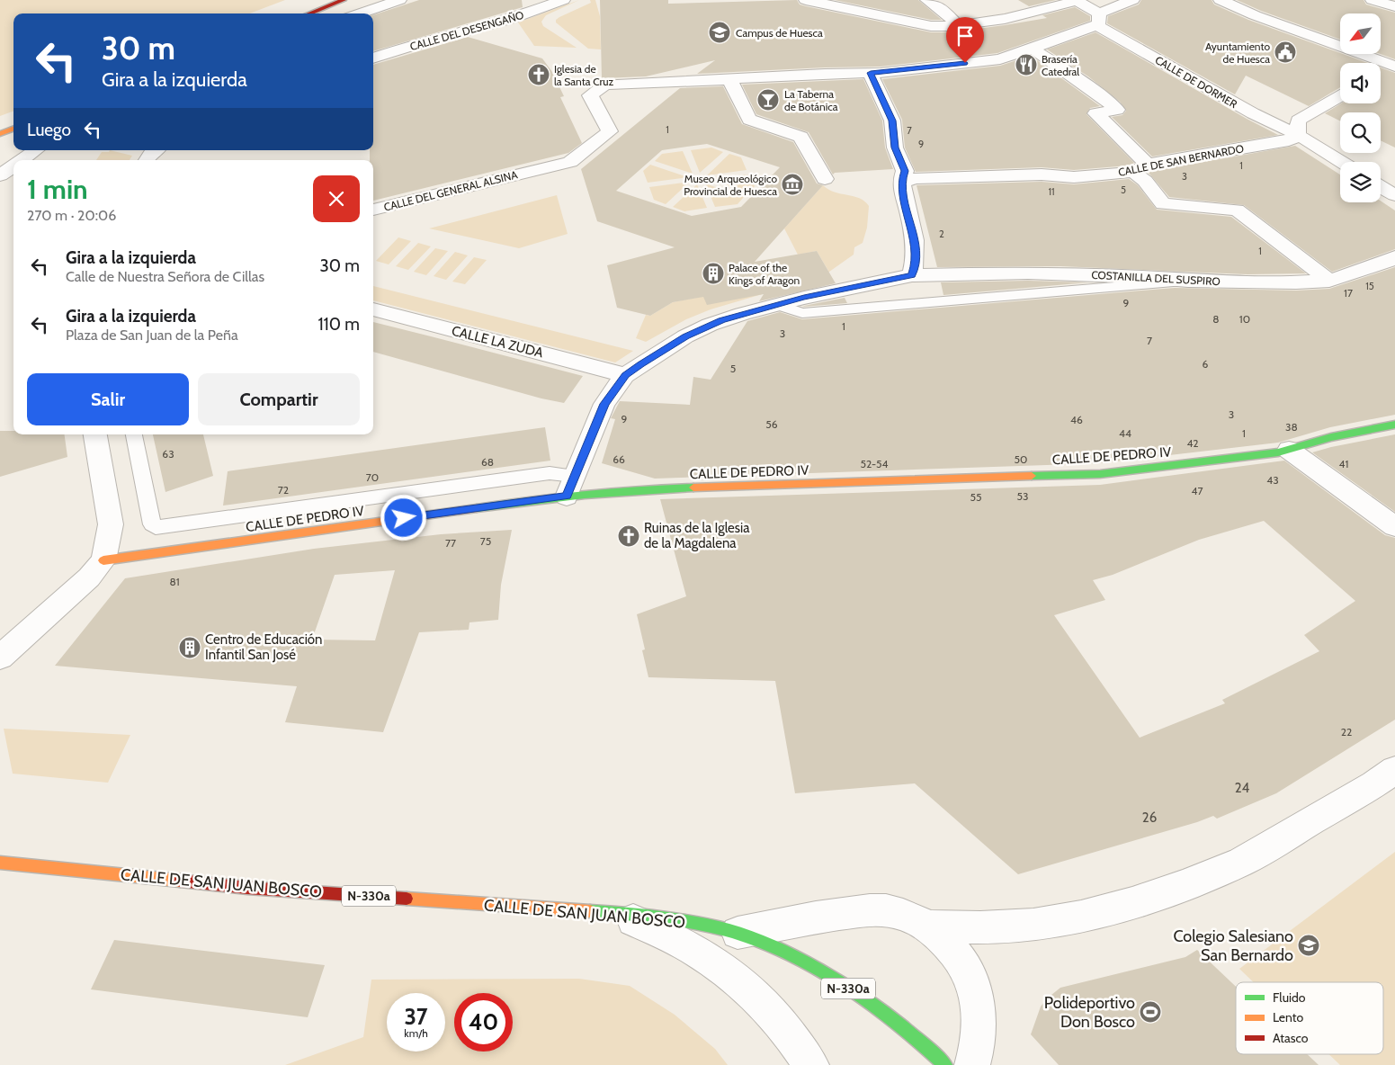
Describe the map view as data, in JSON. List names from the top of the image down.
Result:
{
  "streets": {
    "main road": ["CALLE DE PEDRO IV", "CALLE DE SAN JUAN BOSCO", "N-330a"],
    "street": [
      "CALLE DEL DESENGAÑO",
      "CALLE DE DORMER",
      "CALLE DE SAN BERNARDO",
      "CALLE DEL GENERAL ALSINA",
      "COSTANILLA DEL SUSPIRO",
      "CALLE LA ZUDA"
    ]
  },
  "crossings": [
    ["CALLE DE DORMER", "CALLE DE SAN BERNARDO"],
    ["COSTANILLA DEL SUSPIRO", "CALLE LA ZUDA"]
  ],
  "places": {
    "school or university": ["Campus de Huesca", "Colegio Salesiano San Bernardo"],
    "public building": ["Ayuntamiento de Huesca"],
    "restaurant": ["Brasería Catedral"],
    "church": ["Iglesia de la Santa Cruz", "Ruinas de la Iglesia de la Magdalena"],
    "bar": ["La Taberna de Botánica"],
    "museum": ["Museo Arqueológico Provincial de Huesca"],
    "building": ["Palace of the Kings of Aragon", "Centro de Educación Infantil San José"],
    "sports": ["Polideportivo Don Bosco"]
  },
  "house_numbers": [
    "1",
    "7",
    "9",
    "1",
    "3",
    "5",
    "11",
    "2",
    "1",
    "15",
    "17",
    "9",
    "8",
    "10",
    "1",
    "3",
    "7",
    "6",
    "5",
    "3",
    "9",
    "46",
    "56",
    "38",
    "44",
    "1",
    "42",
    "63",
    "66",
    "50",
    "68",
    "52-54",
    "41",
    "70",
    "43",
    "72",
    "47",
    "53",
    "55",
    "75",
    "77",
    "81",
    "22",
    "24",
    "26"
  ],
  "legend": ["Fluido", "Lento", "Atasco"],
  "north": "bottom left",
  "page": {
    "turn": ["30 m", "Gira a la izquierda"],
    "then": "Luego",
    "heading": ["1 min", "270 m · 20:06"],
    "list": [
      {
        "name": "Gira a la izquierda",
        "note": "Calle de Nuestra Señora de Cillas",
        "value": "30 m"
      },
      {
        "name": "Gira a la izquierda",
        "note": "Plaza de San Juan de la Peña",
        "value": "110 m"
      }
    ],
    "buttons": ["Salir", "Compartir"],
    "speed": "37 km/h",
    "limit": "40"
  }
}
